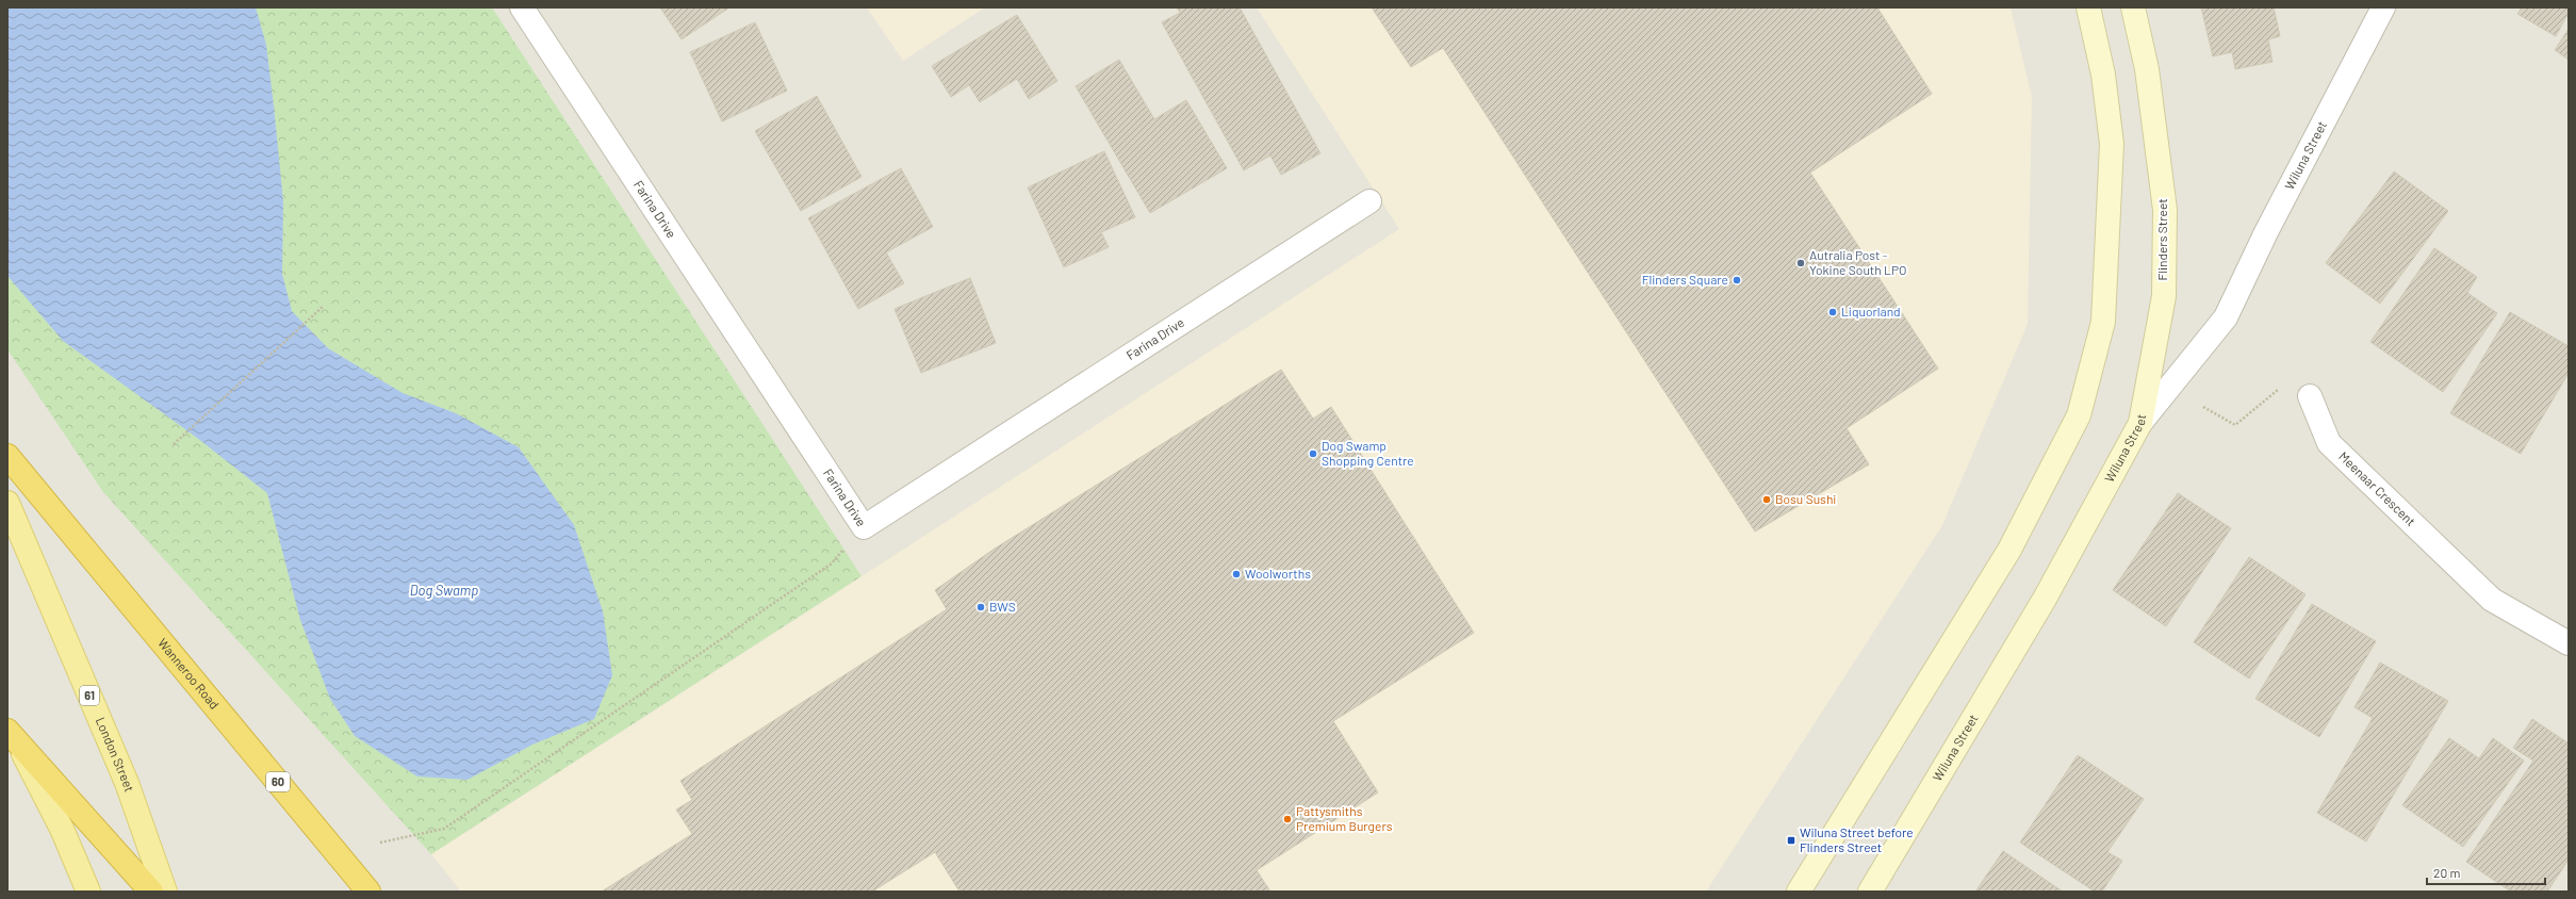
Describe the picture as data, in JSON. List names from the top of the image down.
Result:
{
  "streets": {
    "highway": ["Wanneroo Road", "60"],
    "main road": [
      "Wiluna Street",
      "Flinders Street",
      "61",
      "London Street"
    ],
    "street": ["Farina Drive", "Meenaar Crescent"]
  },
  "crossings": [
    ["Wiluna Street", "Flinders Street"]
  ],
  "water": ["Dog Swamp"],
  "places": {
    "other": [
      "Autralia Post - Yokine South LPO",
      "Flinders Square",
      "Liquorland",
      "Dog Swamp Shopping Centre",
      "Bosu Sushi",
      "Woolworths",
      "BWS",
      "Pattysmiths Premium Burgers"
    ],
    "transit": ["Wiluna Street before Flinders Street"]
  },
  "scale_bar": "20 m"
}
